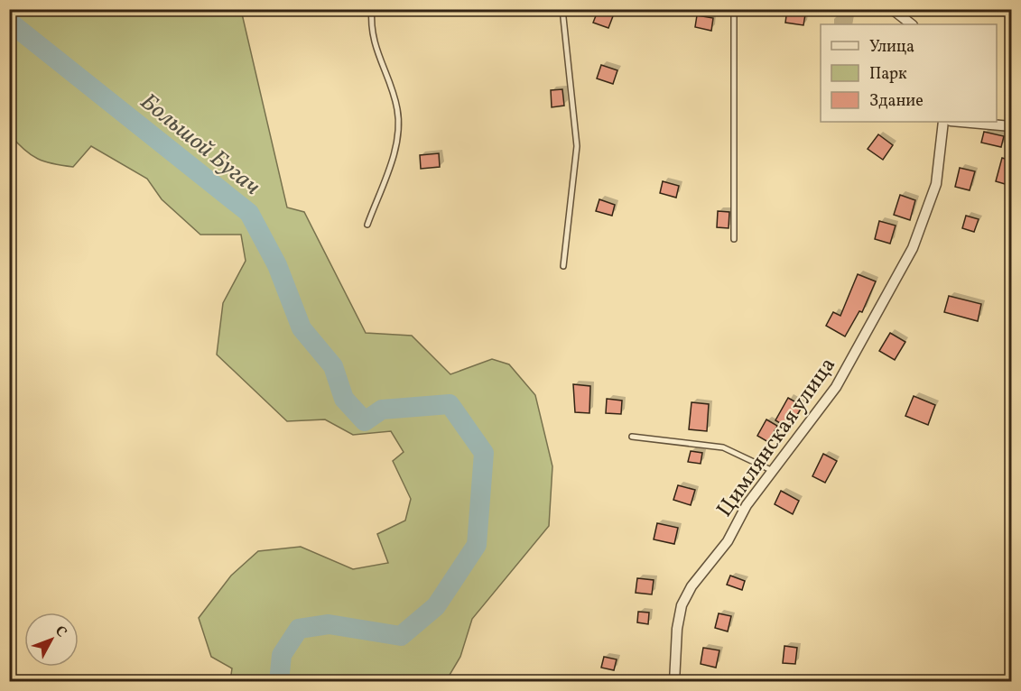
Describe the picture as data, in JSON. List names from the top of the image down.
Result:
{
  "streets": {
    "street": ["Цимлянская улица"]
  },
  "water": ["Большой Бугач"],
  "legend": ["Улица", "Парк", "Здание"],
  "north": "top right"
}
